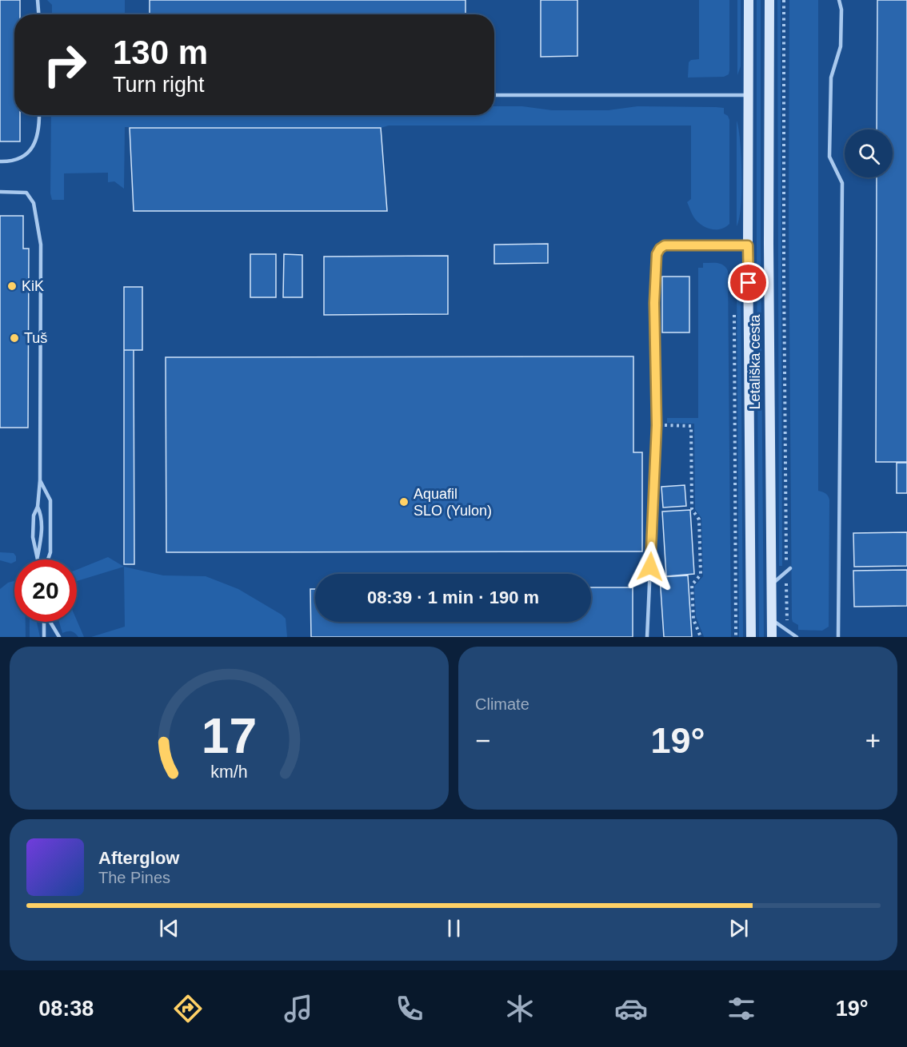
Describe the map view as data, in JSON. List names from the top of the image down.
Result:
{
  "streets": {
    "main road": ["Letališka cesta"]
  },
  "places": ["KiK", "Tuš", "Aquafil SLO (Yulon)"],
  "page": {
    "turn": ["130 m", "Turn right"],
    "limit": "20",
    "trip": "08:39 · 1 min · 190 m",
    "tile": "Climate",
    "heat": ["−", "19°", "+"],
    "song": ["Afterglow", "The Pines"],
    "tabs": ["08:38", "19°"],
    "gauge": ["17", "km/h"]
  }
}
